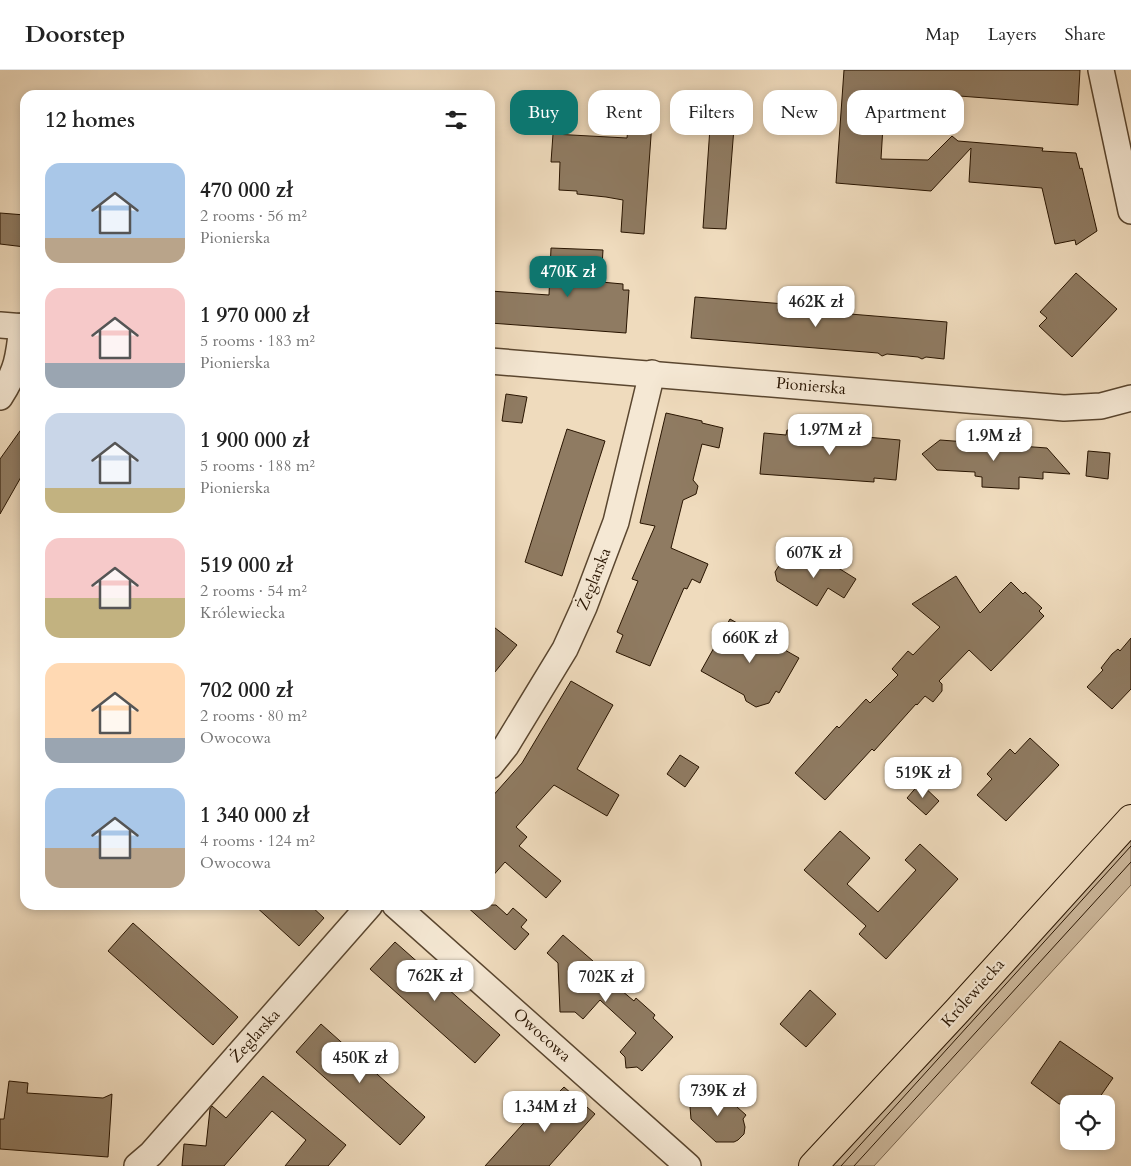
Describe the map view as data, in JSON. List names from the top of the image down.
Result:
{
  "streets": {
    "main road": ["Królewiecka"],
    "street": ["Pionierska", "Żeglarska", "Owocowa"]
  },
  "crossings": [
    ["Pionierska", "Żeglarska"]
  ],
  "page": {
    "header": "Doorstep",
    "nav": ["Map", "Layers", "Share"],
    "chip": [
      "Buy",
      "Rent",
      "Filters",
      "New",
      "Apartment"
    ],
    "heading": "12 homes",
    "list": [
      {
        "name": "470 000 zł",
        "note": "2 rooms · 56 m² · Pionierska"
      },
      {
        "name": "1 970 000 zł",
        "note": "5 rooms · 183 m² · Pionierska"
      },
      {
        "name": "1 900 000 zł",
        "note": "5 rooms · 188 m² · Pionierska"
      },
      {
        "name": "519 000 zł",
        "note": "2 rooms · 54 m² · Królewiecka"
      },
      {
        "name": "702 000 zł",
        "note": "2 rooms · 80 m² · Owocowa"
      },
      {
        "name": "1 340 000 zł",
        "note": "4 rooms · 124 m² · Owocowa"
      }
    ],
    "price": [
      "470K zł",
      "462K zł",
      "1.97M zł",
      "1.9M zł",
      "607K zł",
      "660K zł",
      "519K zł",
      "762K zł",
      "702K zł",
      "450K zł",
      "739K zł",
      "1.34M zł"
    ]
  }
}
